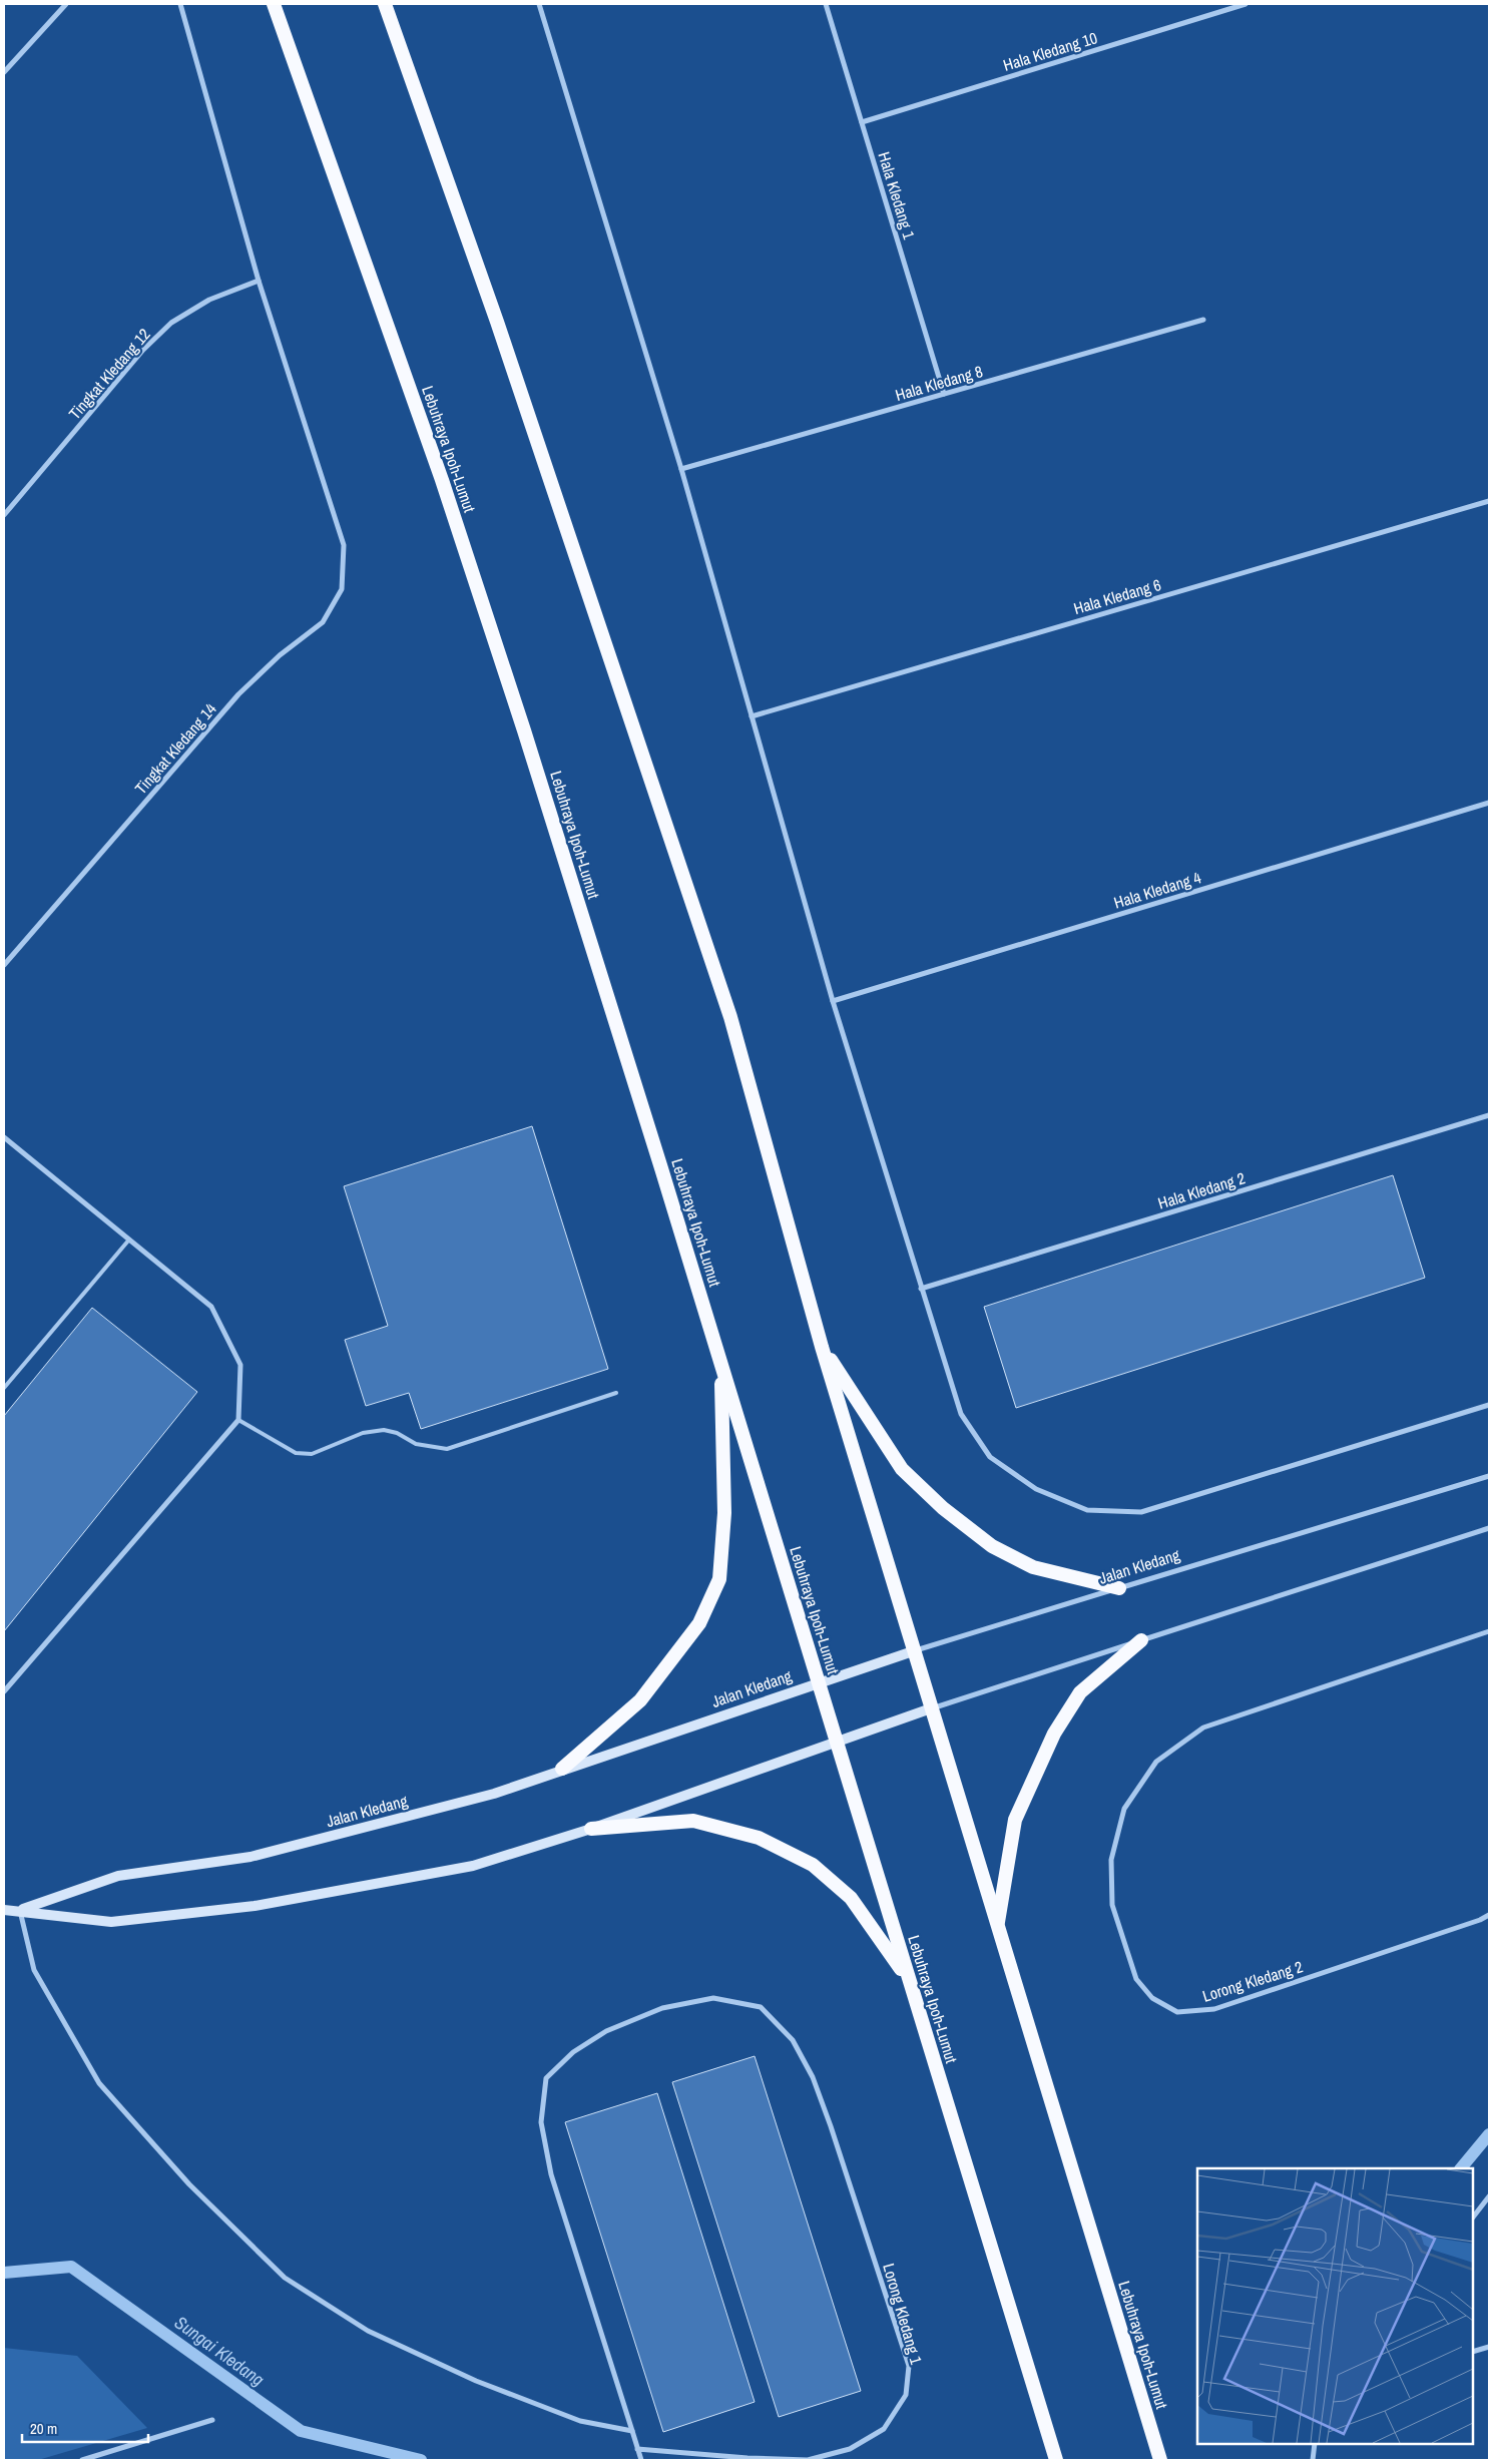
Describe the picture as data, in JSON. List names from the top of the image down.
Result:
{
  "streets": {
    "highway": ["Lebuhraya Ipoh-Lumut"],
    "main road": ["Jalan Kledang"],
    "street": [
      "Hala Kledang 10",
      "Hala Kledang 1",
      "Tingkat Kledang 12",
      "Hala Kledang 8",
      "Hala Kledang 6",
      "Tingkat Kledang 14",
      "Hala Kledang 4",
      "Hala Kledang 2",
      "Lorong Kledang 2",
      "Lorong Kledang 1"
    ]
  },
  "crossings": [
    ["Hala Kledang 10", "Hala Kledang 1"],
    ["Hala Kledang 1", "Hala Kledang 8"],
    ["Tingkat Kledang 12", "Tingkat Kledang 14"],
    ["Lebuhraya Ipoh-Lumut", "Jalan Kledang"]
  ],
  "water": ["Sungai Kledang"],
  "scale_bar": "20 m"
}
